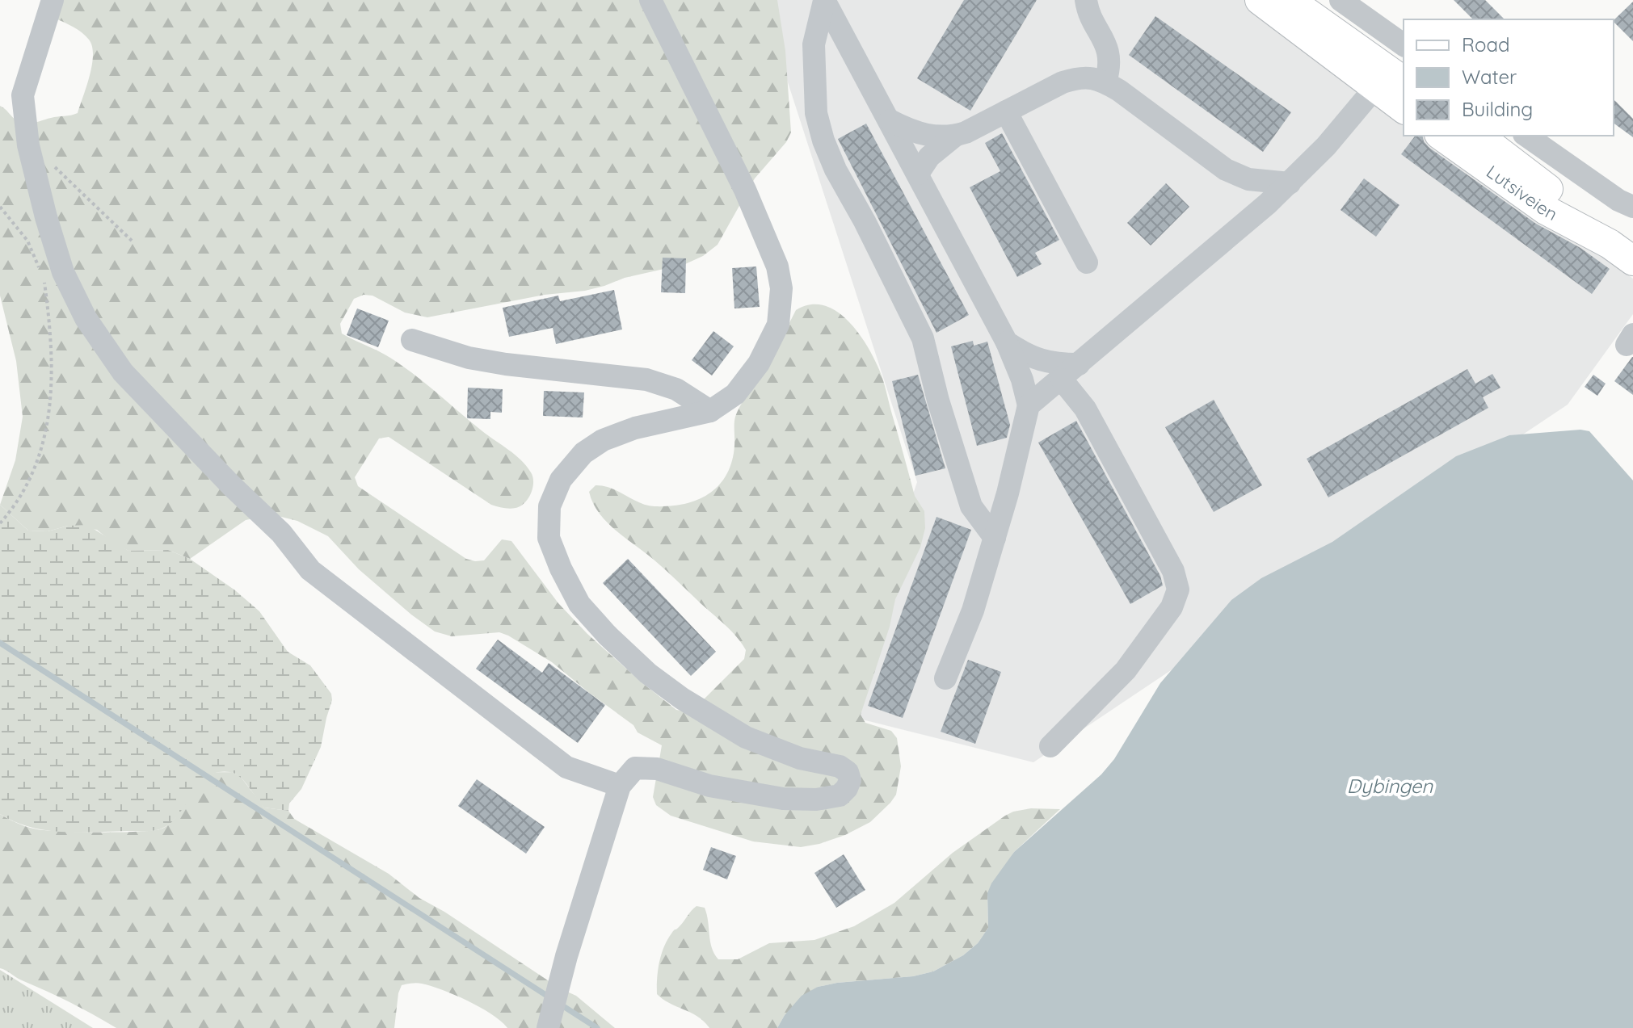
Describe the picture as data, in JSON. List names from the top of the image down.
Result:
{
  "streets": {
    "main road": ["Lutsiveien"]
  },
  "water": ["Dybingen"],
  "legend": ["Road", "Water", "Building"]
}
